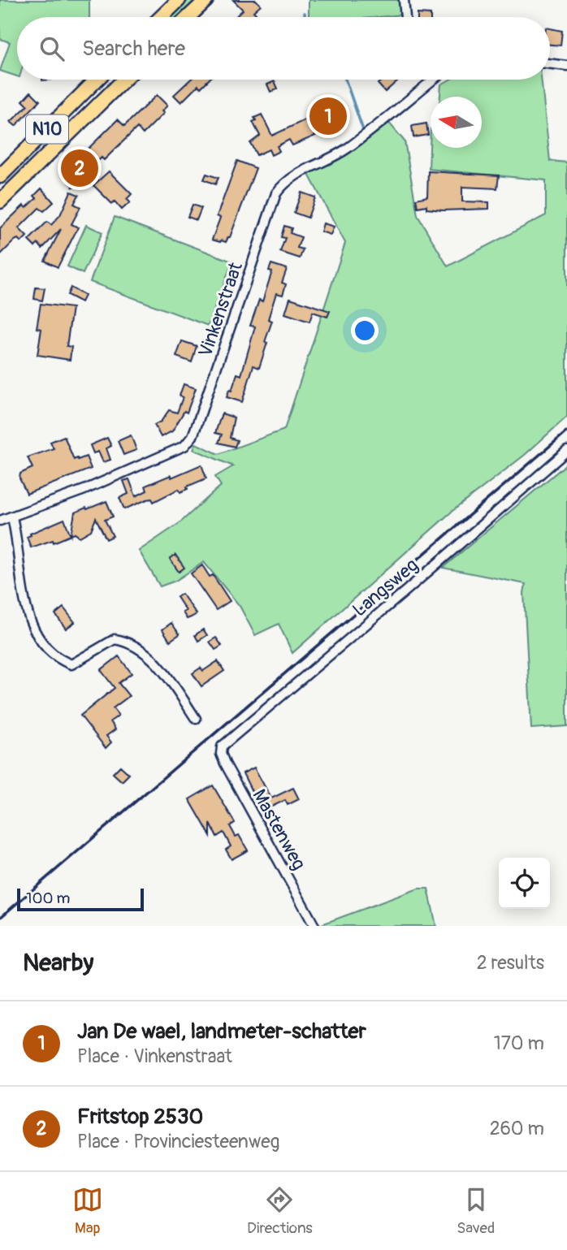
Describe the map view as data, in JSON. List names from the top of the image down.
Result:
{
  "streets": {
    "main road": ["N10"],
    "street": ["Vinkenstraat", "Langsweg", "Mastenweg"]
  },
  "crossings": [
    ["Langsweg", "Mastenweg"]
  ],
  "scale_bar": "100 m",
  "north": "left",
  "page": {
    "search": "Search here",
    "pins": ["1", "2"],
    "scale": "100 m",
    "heading": ["Nearby", "2 results"],
    "list": [
      {
        "mark": "1",
        "name": "Jan De wael, landmeter-schatter",
        "note": "Place · Vinkenstraat",
        "value": "170 m"
      },
      {
        "mark": "2",
        "name": "Fritstop 2530",
        "note": "Place · Provinciesteenweg",
        "value": "260 m"
      }
    ],
    "nav": ["Map", "Directions", "Saved"]
  }
}
